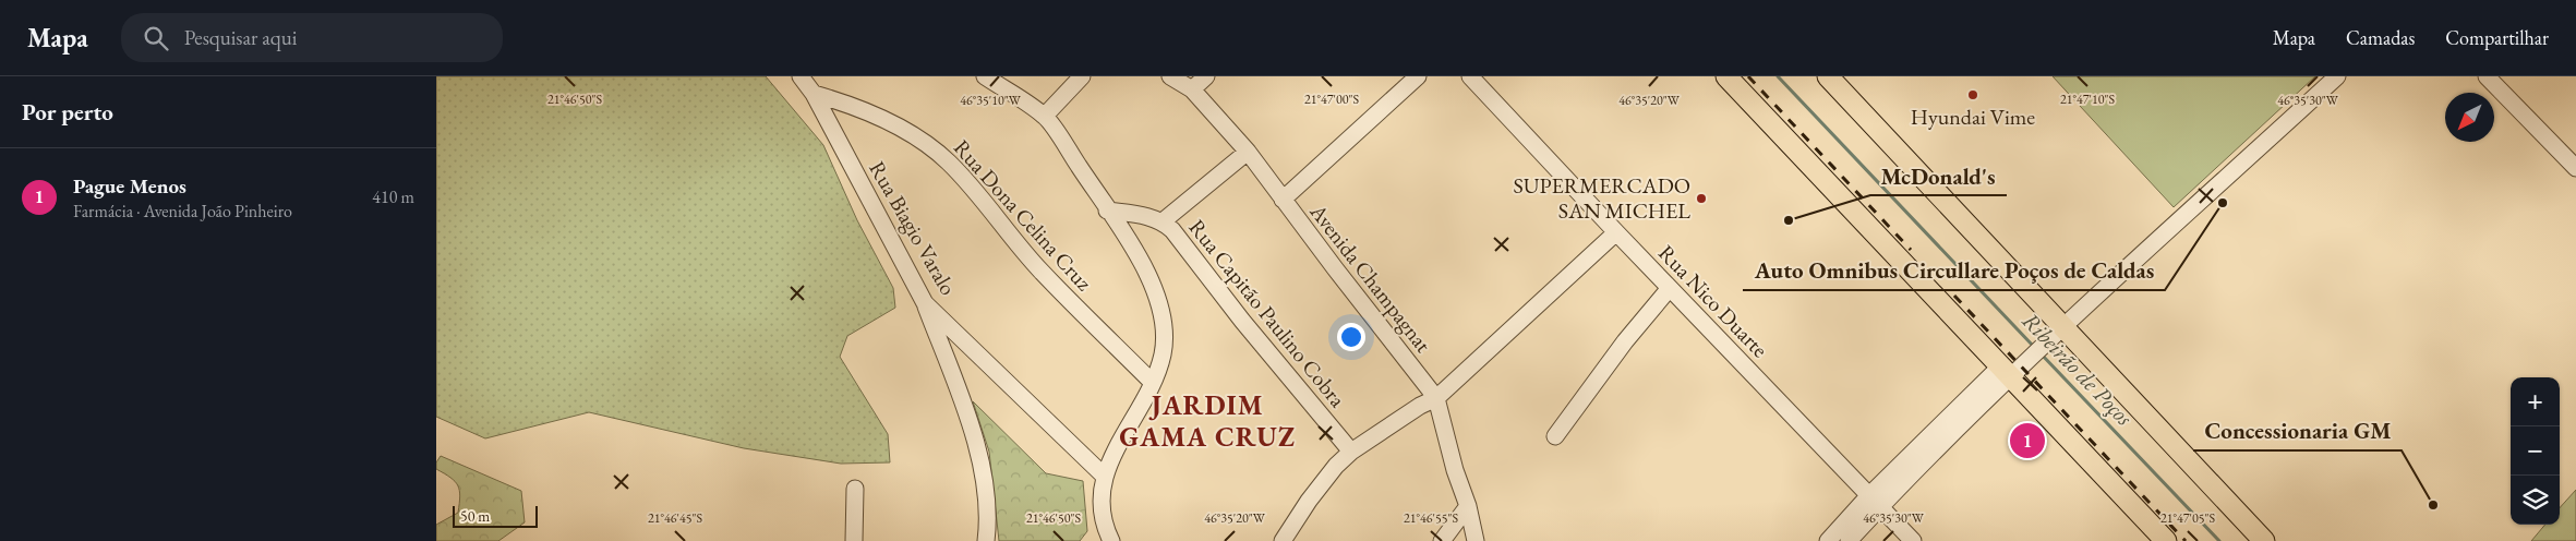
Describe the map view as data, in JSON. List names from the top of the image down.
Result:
{
  "streets": {
    "street": [
      "Rua Dona Celina Cruz",
      "Rua Biagio Varalo",
      "Avenida Champagnat",
      "Rua Nico Duarte",
      "Rua Capitão Paulino Cobra"
    ]
  },
  "crossings": [
    ["Rua Dona Celina Cruz", "Rua Biagio Varalo"]
  ],
  "districts": ["JARDIM GAMA CRUZ"],
  "water": ["Ribeirão de Poços"],
  "places": [
    "Hyundai Vime",
    "SUPERMERCADO SAN MICHEL",
    "Auto Omnibus Circullare Poços de Caldas",
    "McDonald's",
    "Concessionaria GM"
  ],
  "scale_bar": "50 m",
  "north": "bottom left",
  "page": {
    "header": "Mapa",
    "search": "Pesquisar aqui",
    "nav": ["Mapa", "Camadas", "Compartilhar"],
    "heading": "Por perto",
    "list": [
      {
        "mark": "1",
        "name": "Pague Menos",
        "note": "Farmácia · Avenida João Pinheiro",
        "value": "410 m"
      }
    ],
    "map_buttons": ["+", "−"],
    "pins": "1",
    "scale": "50 m"
  },
  "coordinates": [
    "21°46'50\"S",
    "21°47'00\"S",
    "21°47'10\"S",
    "46°35'10\"W",
    "46°35'30\"W",
    "46°35'20\"W",
    "21°46'45\"S",
    "21°46'55\"S",
    "21°47'05\"S"
  ]
}
